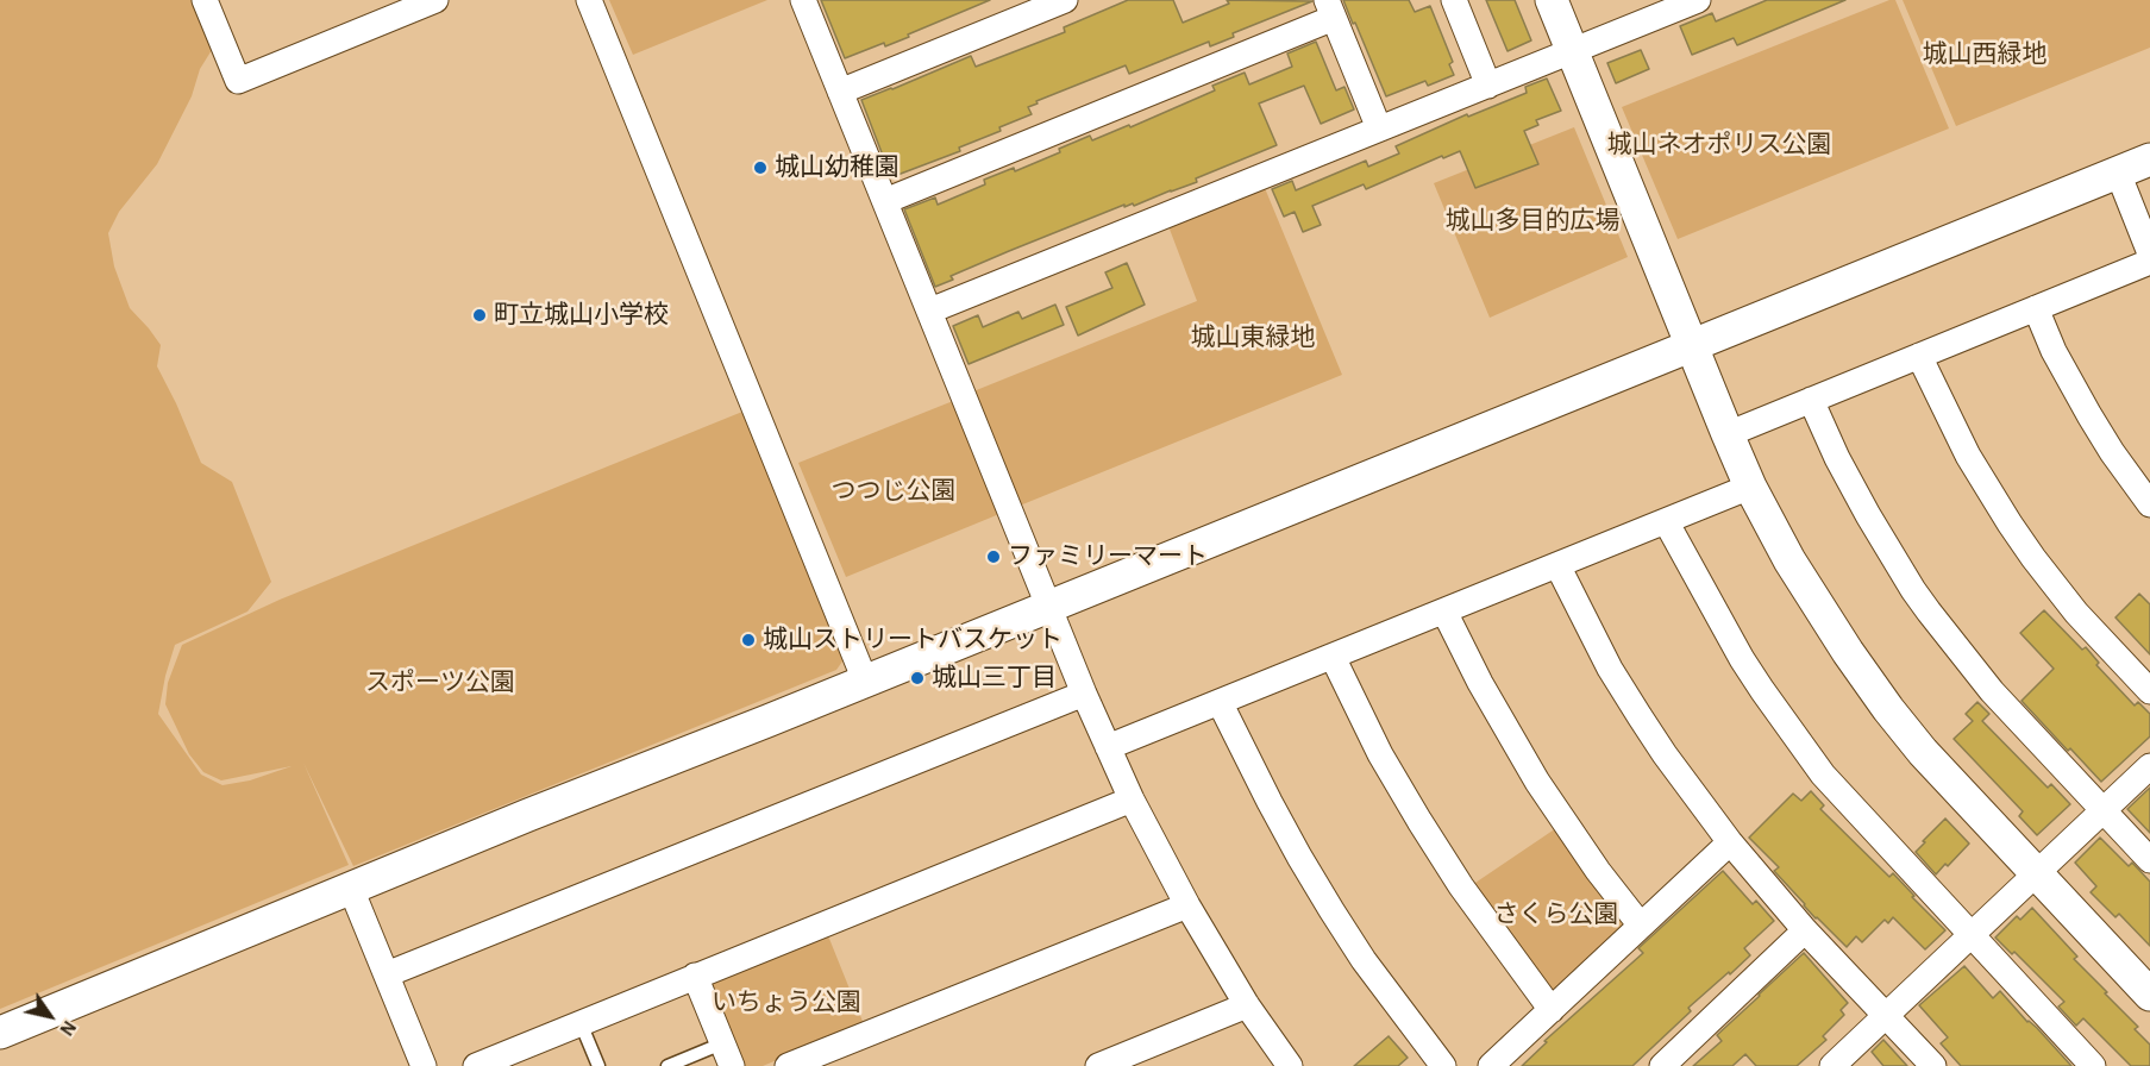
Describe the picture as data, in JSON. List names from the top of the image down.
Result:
{
  "parks": [
    "城山西緑地",
    "城山ネオポリス公園",
    "城山多目的広場",
    "城山東緑地",
    "つつじ公園",
    "スポーツ公園",
    "さくら公園",
    "いちょう公園"
  ],
  "places": [
    "城山幼稚園",
    "町立城山小学校",
    "ファミリーマート",
    "城山ストリートバスケット",
    "城山三丁目"
  ],
  "north": "bottom right"
}
